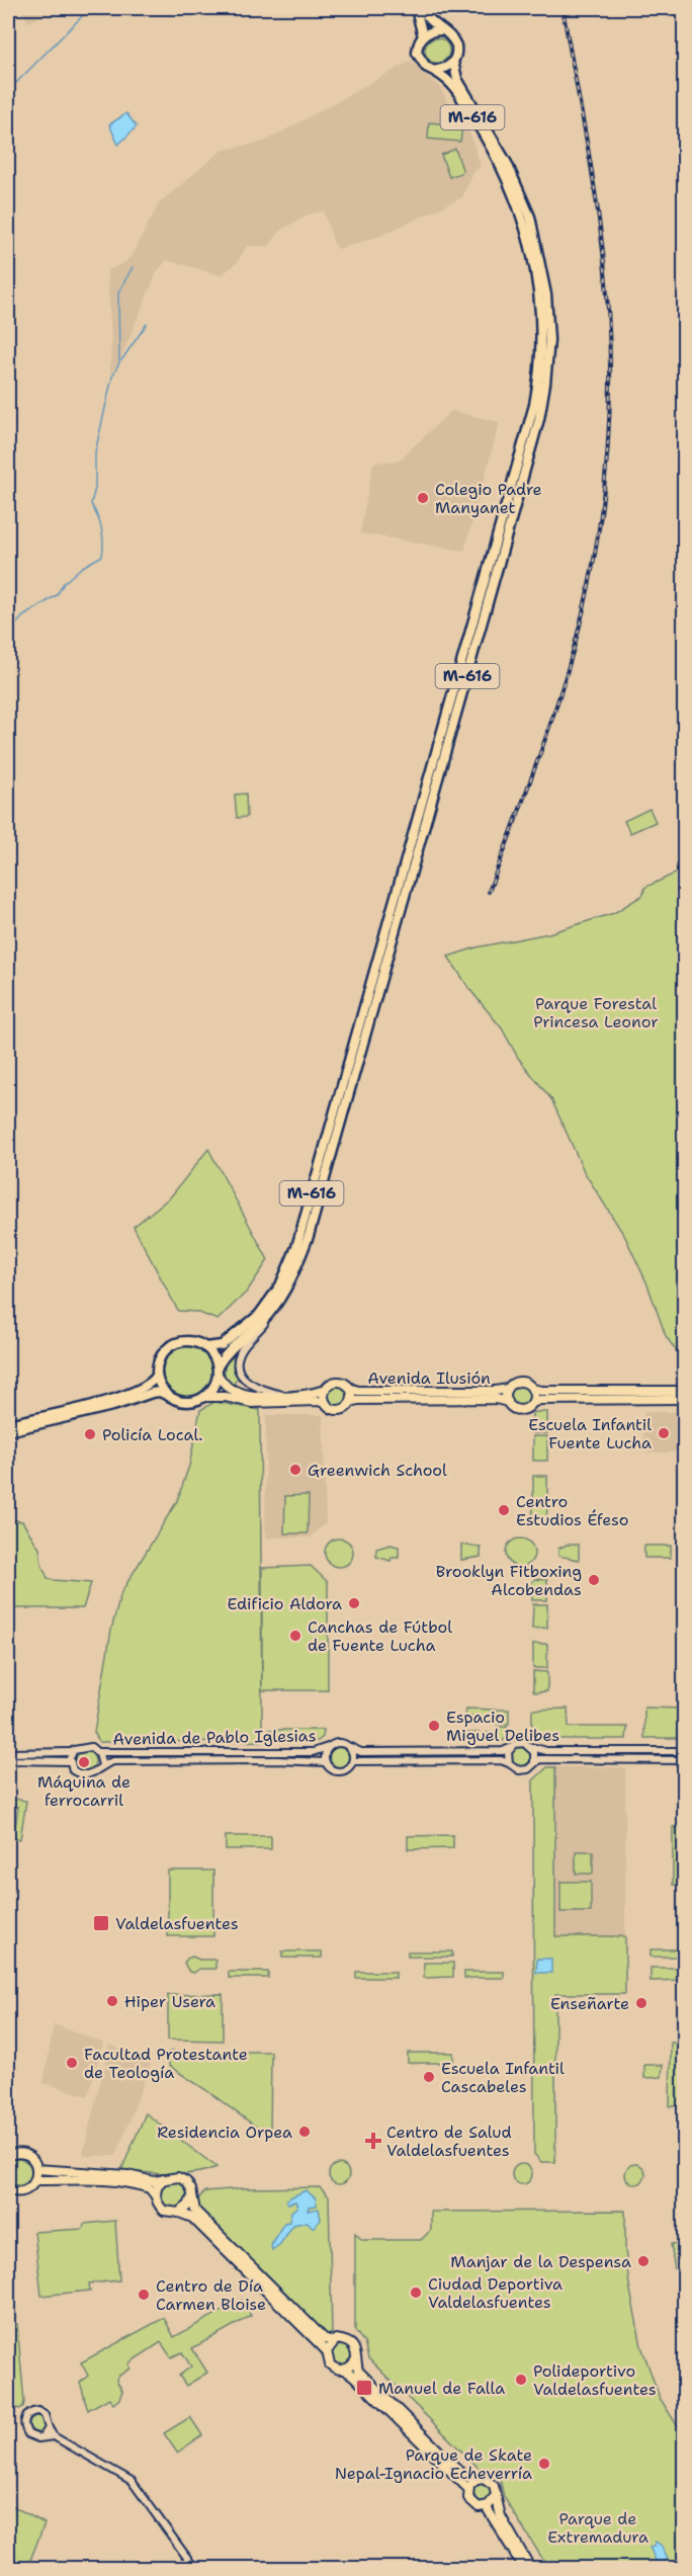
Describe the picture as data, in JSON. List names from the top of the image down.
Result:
{
  "streets": {
    "highway": ["M-616"],
    "main road": ["Avenida Ilusión"],
    "street": ["Avenida de Pablo Iglesias"]
  },
  "parks": ["Parque Forestal Princesa Leonor", "Parque de Extremadura"],
  "places": {
    "other": [
      "Colegio Padre Manyanet",
      "Escuela Infantil Fuente Lucha",
      "Policía Local.",
      "Greenwich School",
      "Centro Estudios Éfeso",
      "Brooklyn Fitboxing Alcobendas",
      "Edificio Aldora",
      "Canchas de Fútbol de Fuente Lucha",
      "Espacio Miguel Delibes",
      "Máquina de ferrocarril",
      "Hiper Usera",
      "Enseñarte",
      "Facultad Protestante de Teología",
      "Escuela Infantil Cascabeles",
      "Residencia Orpea",
      "Manjar de la Despensa",
      "Ciudad Deportiva Valdelasfuentes",
      "Centro de Día Carmen Bloise",
      "Polideportivo Valdelasfuentes",
      "Parque de Skate Nepal-Ignacio Echeverría"
    ],
    "transit": ["Valdelasfuentes", "Manuel de Falla"],
    "health": ["Centro de Salud Valdelasfuentes"]
  }
}
